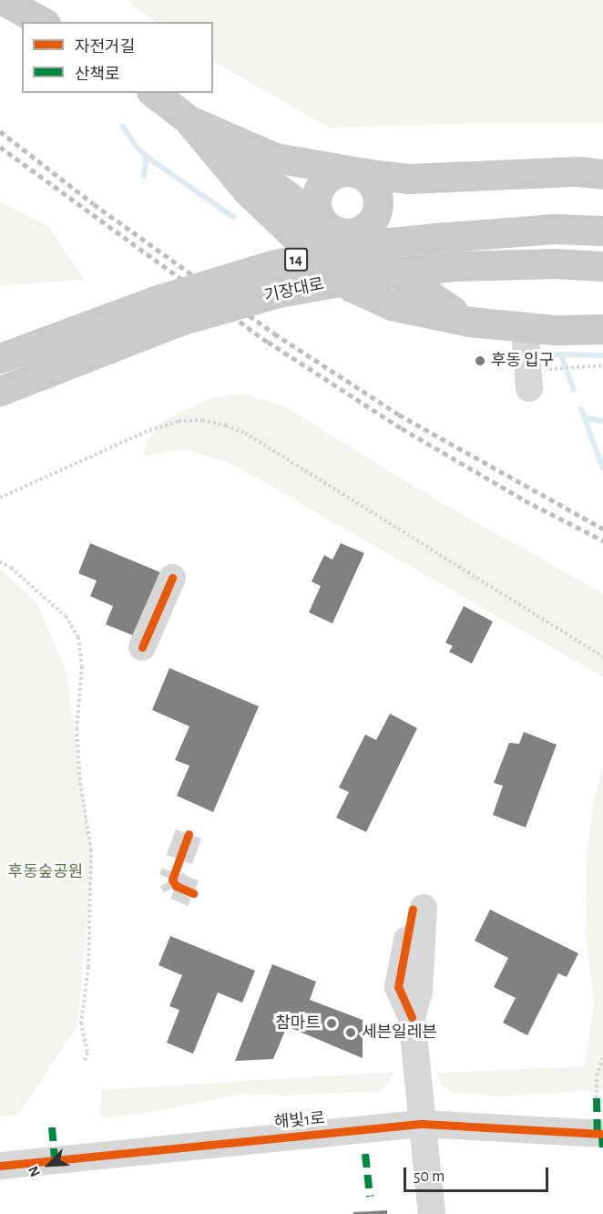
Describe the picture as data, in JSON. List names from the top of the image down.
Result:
{
  "streets": {
    "main road": ["14", "기장대로"],
    "street": ["해빛1로"]
  },
  "parks": ["후동숲공원"],
  "places": ["후동 입구", "참마트", "세븐일레븐"],
  "legend": ["자전거길", "산책로"],
  "scale_bar": "50 m",
  "north": "bottom left"
}
